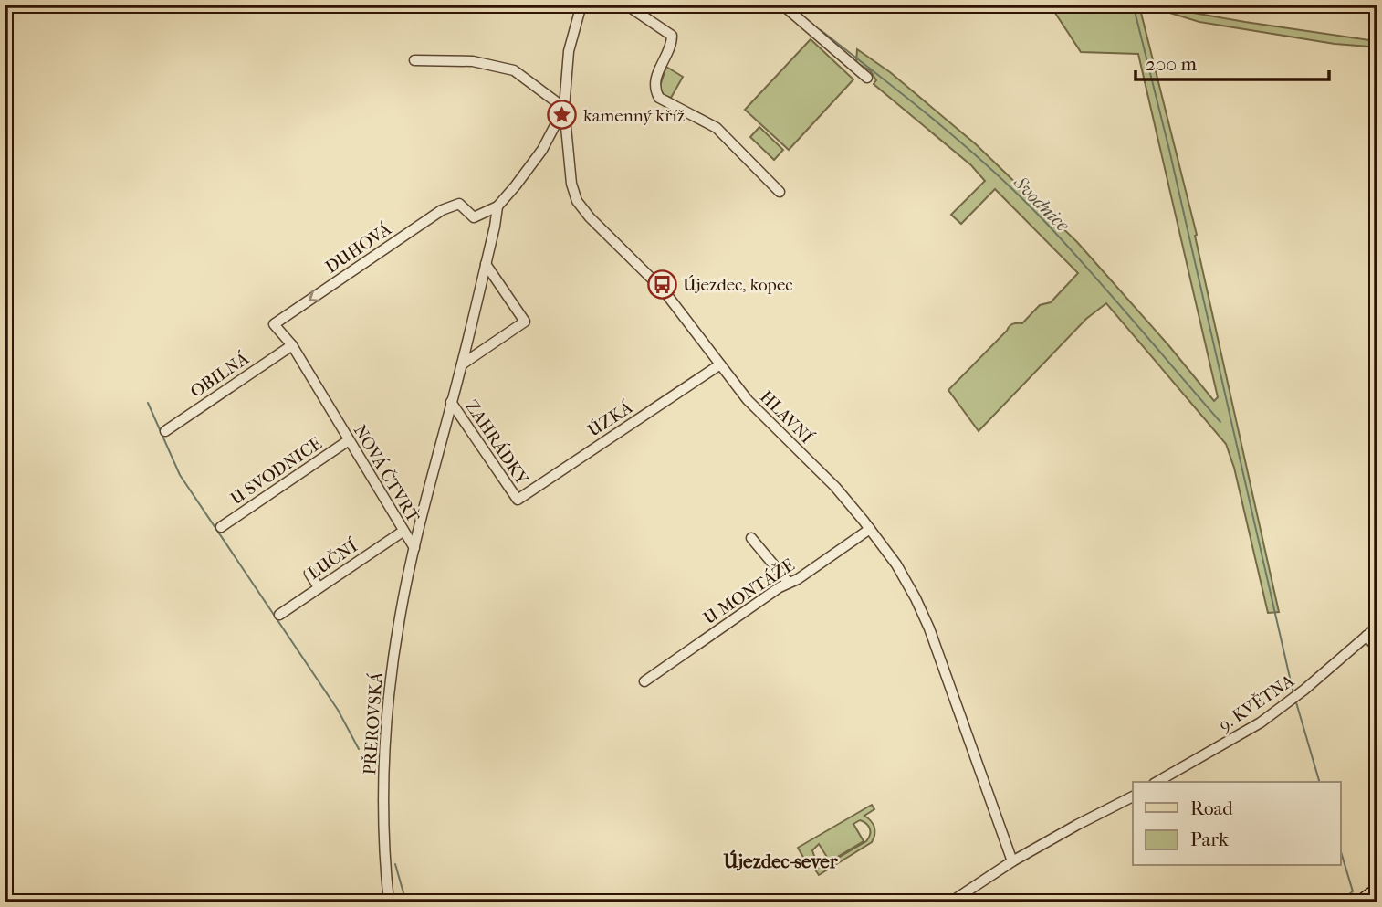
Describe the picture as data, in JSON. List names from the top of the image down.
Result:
{
  "streets": {
    "street": [
      "DUHOVÁ",
      "OBILNÁ",
      "HLAVNÍ",
      "ÚZKÁ",
      "ZAHRÁDKY",
      "U SVODNICE",
      "NOVÁ ČTVRŤ",
      "LUČNÍ",
      "U MONTÁŽE",
      "9. KVĚTNA",
      "PŘEROVSKÁ"
    ]
  },
  "crossings": [
    ["DUHOVÁ", "NOVÁ ČTVRŤ"],
    ["OBILNÁ", "NOVÁ ČTVRŤ"],
    ["HLAVNÍ", "ÚZKÁ"],
    ["HLAVNÍ", "NOVÁ ČTVRŤ"],
    ["HLAVNÍ", "U MONTÁŽE"],
    ["ÚZKÁ", "ZAHRÁDKY"],
    ["ZAHRÁDKY", "NOVÁ ČTVRŤ"],
    ["U SVODNICE", "NOVÁ ČTVRŤ"],
    ["NOVÁ ČTVRŤ", "LUČNÍ"],
    ["NOVÁ ČTVRŤ", "PŘEROVSKÁ"]
  ],
  "one_way": ["DUHOVÁ"],
  "districts": ["Újezdec-sever"],
  "water": ["Svodnice"],
  "places": {
    "place": ["kamenný kříž"],
    "bus stop": ["Újezdec, kopec"]
  },
  "legend": ["Road", "Park"],
  "scale_bar": "200 m"
}
